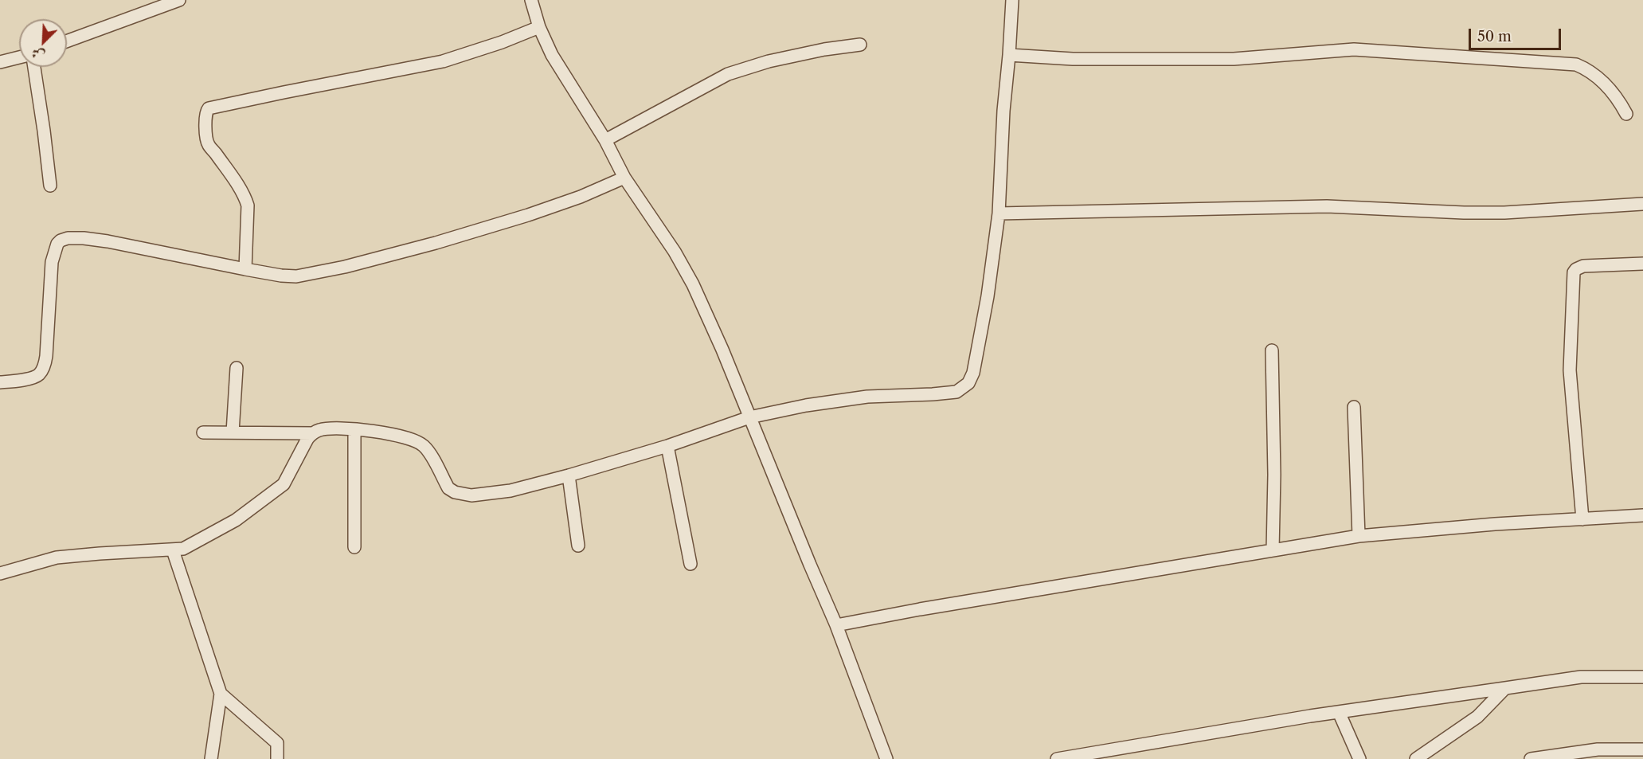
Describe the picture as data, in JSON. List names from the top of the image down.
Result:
{
  "scale_bar": "50 m",
  "north": "bottom left"
}
